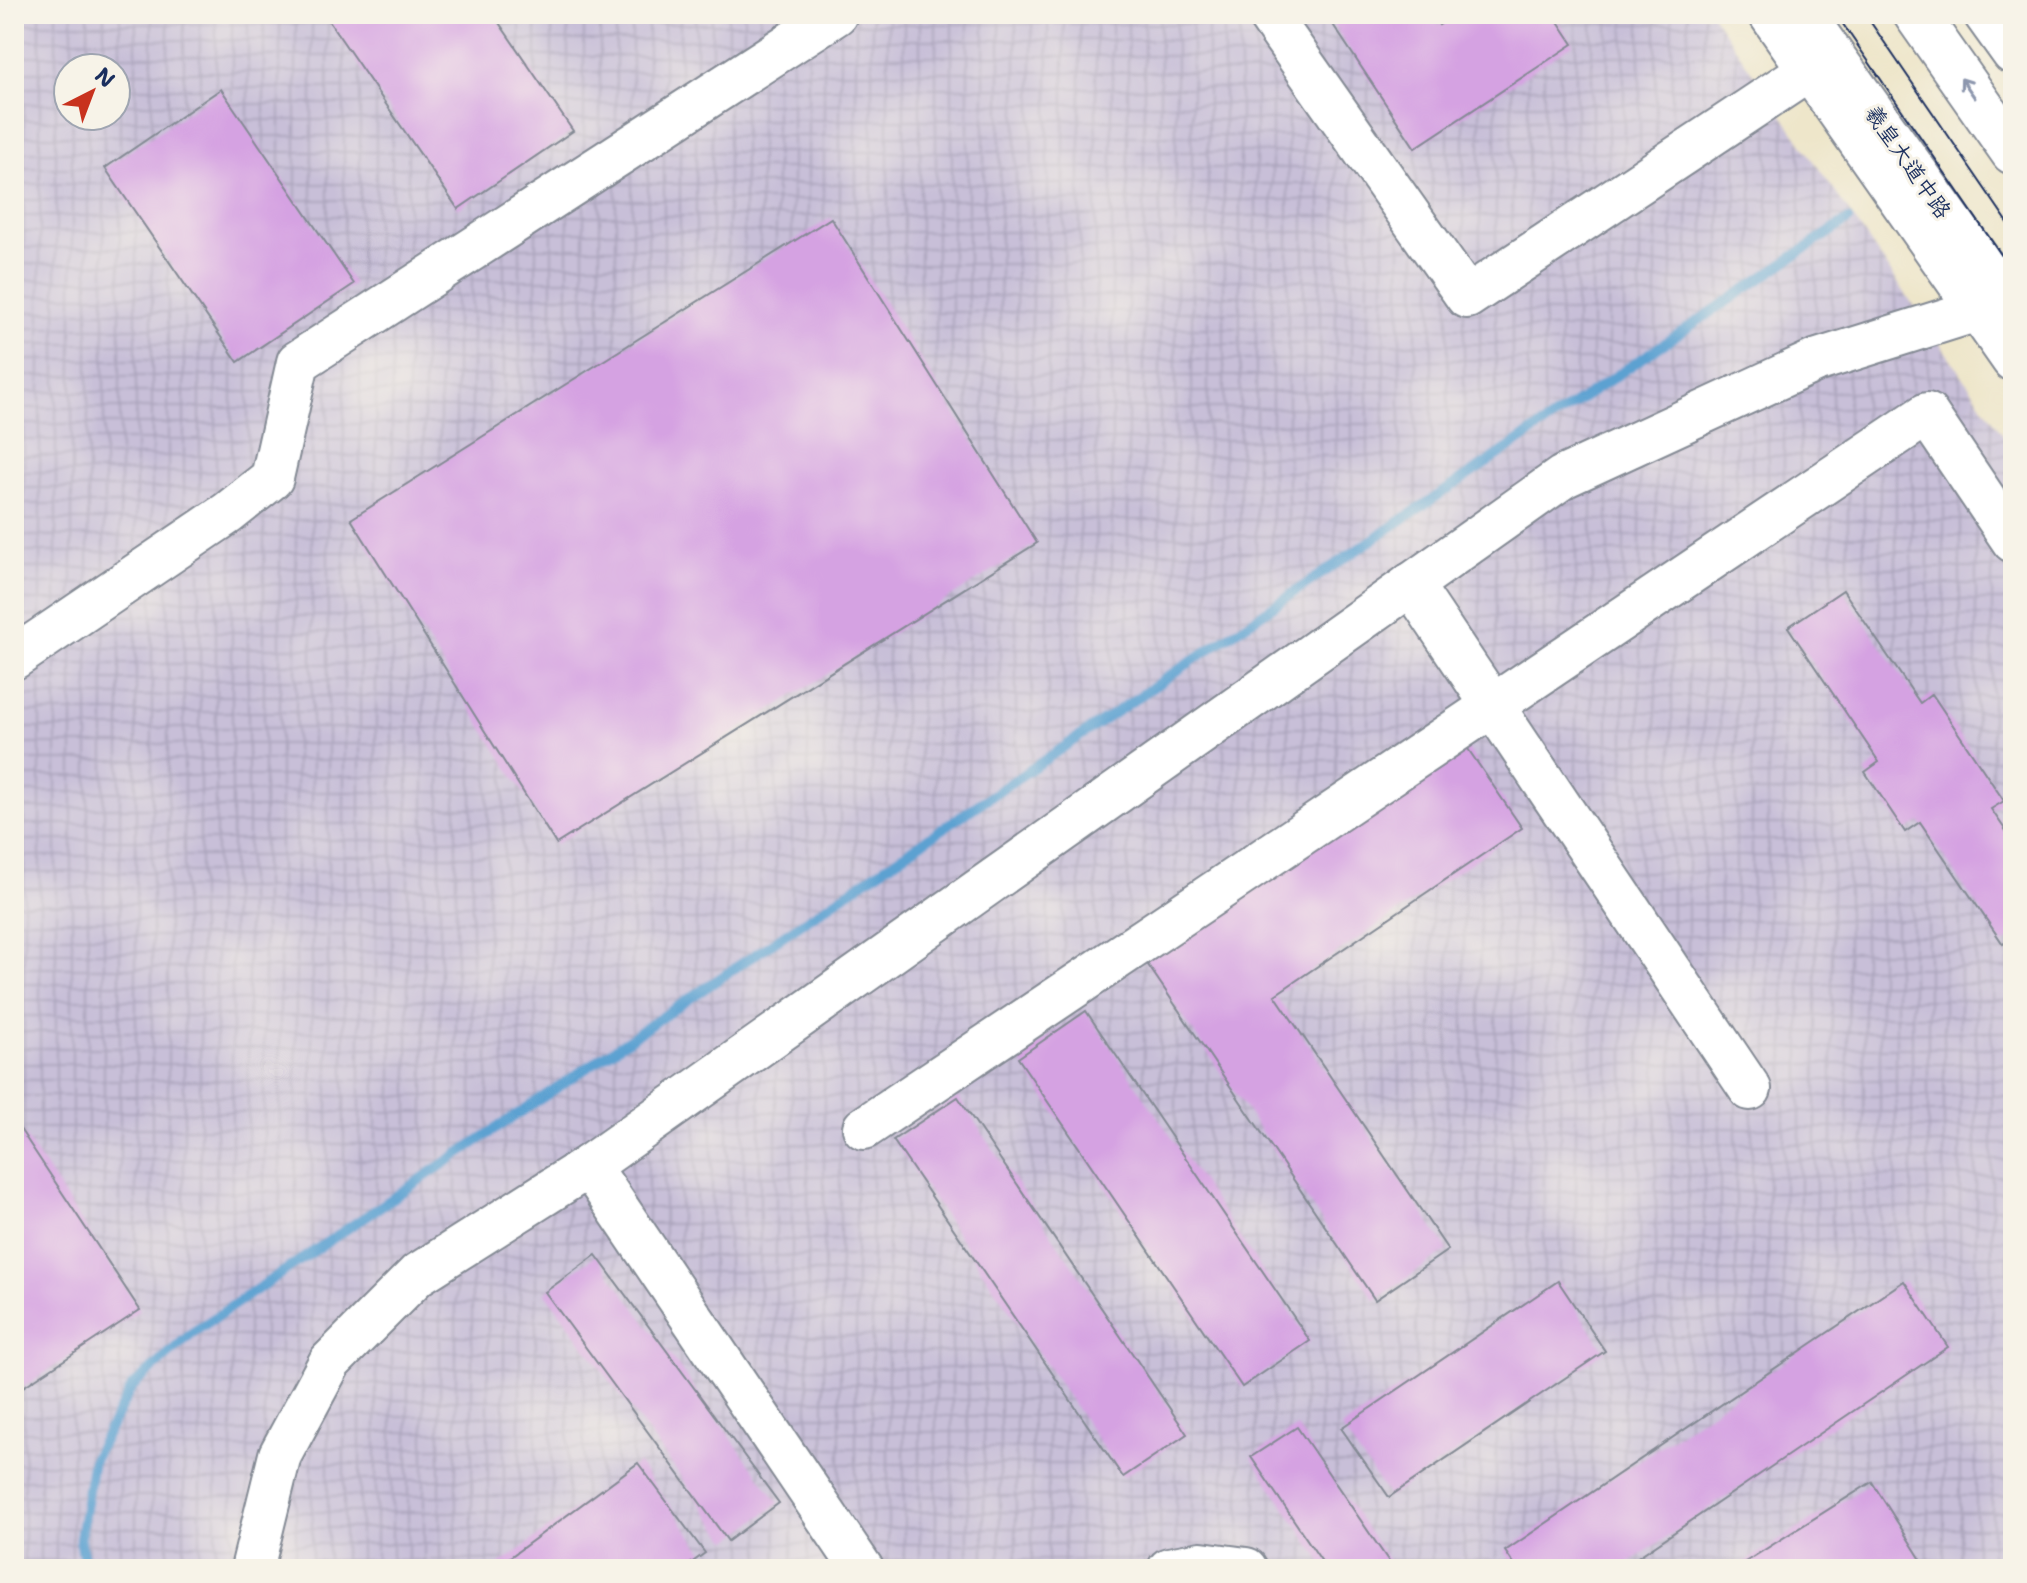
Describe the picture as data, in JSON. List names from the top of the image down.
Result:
{
  "streets": {
    "main road": ["羲皇大道中路"]
  },
  "north": "top right"
}
